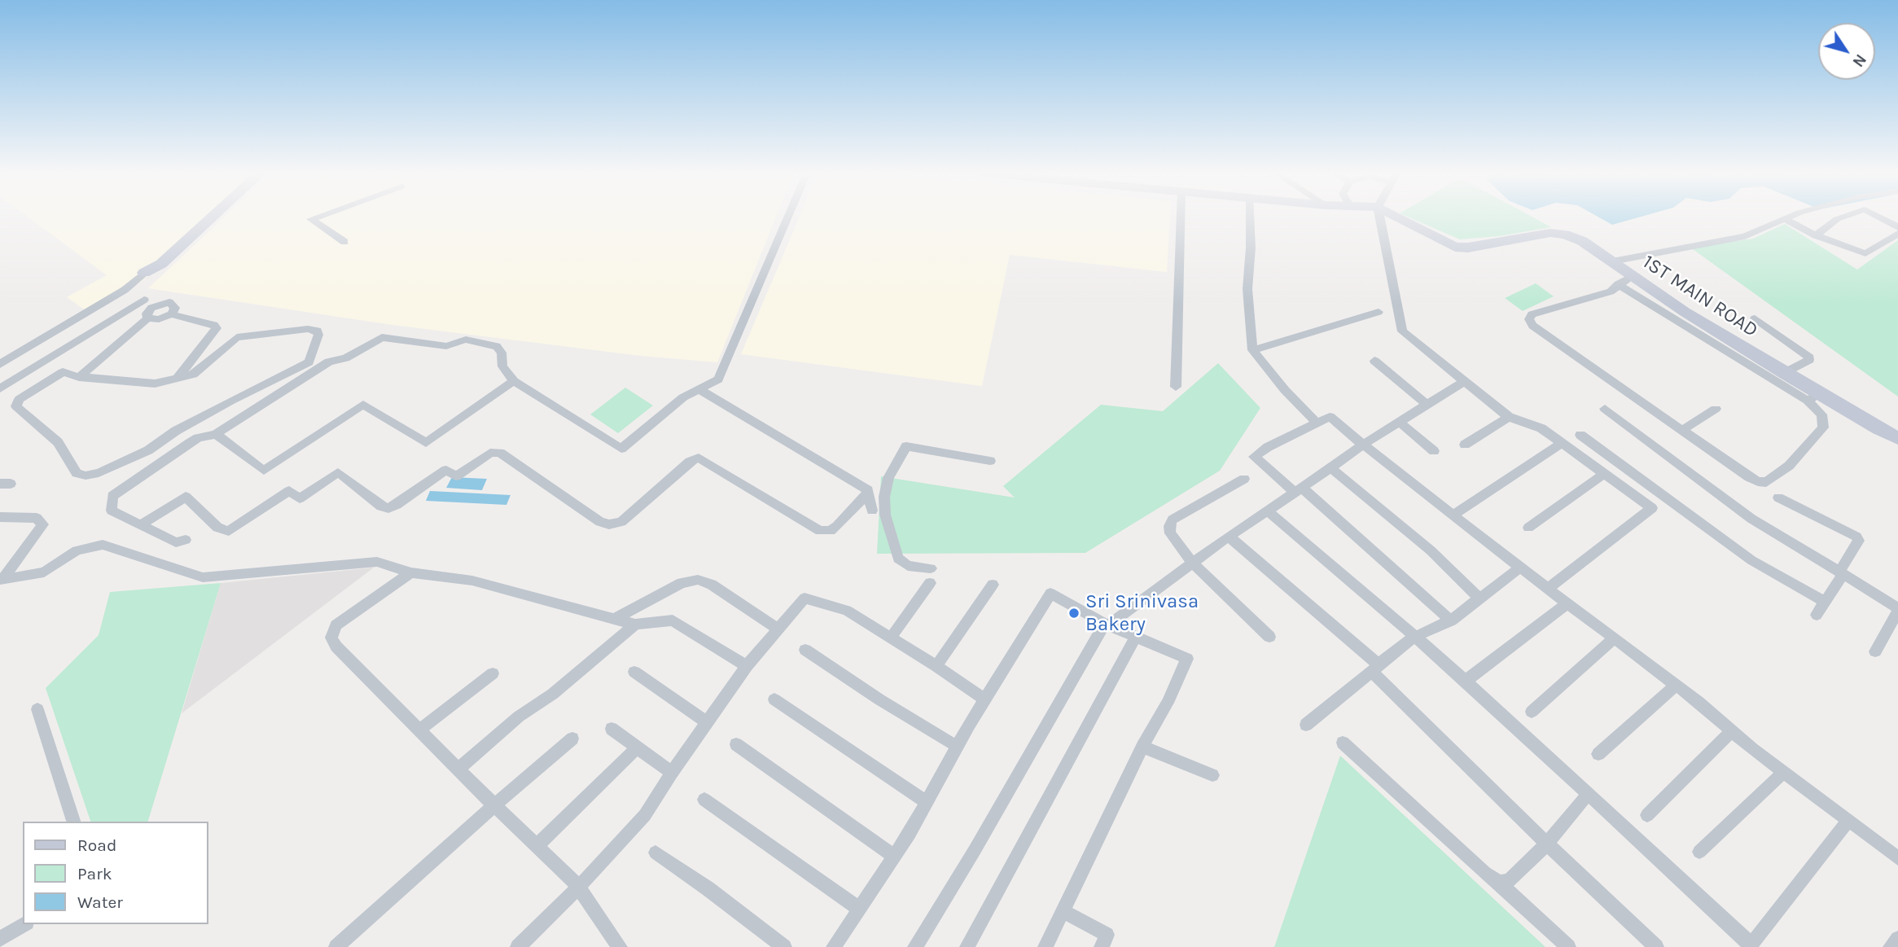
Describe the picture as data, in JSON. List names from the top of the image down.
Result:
{
  "streets": {
    "street": ["1ST MAIN ROAD"]
  },
  "places": ["Sri Srinivasa Bakery"],
  "legend": ["Road", "Park", "Water"],
  "north": "bottom right"
}
